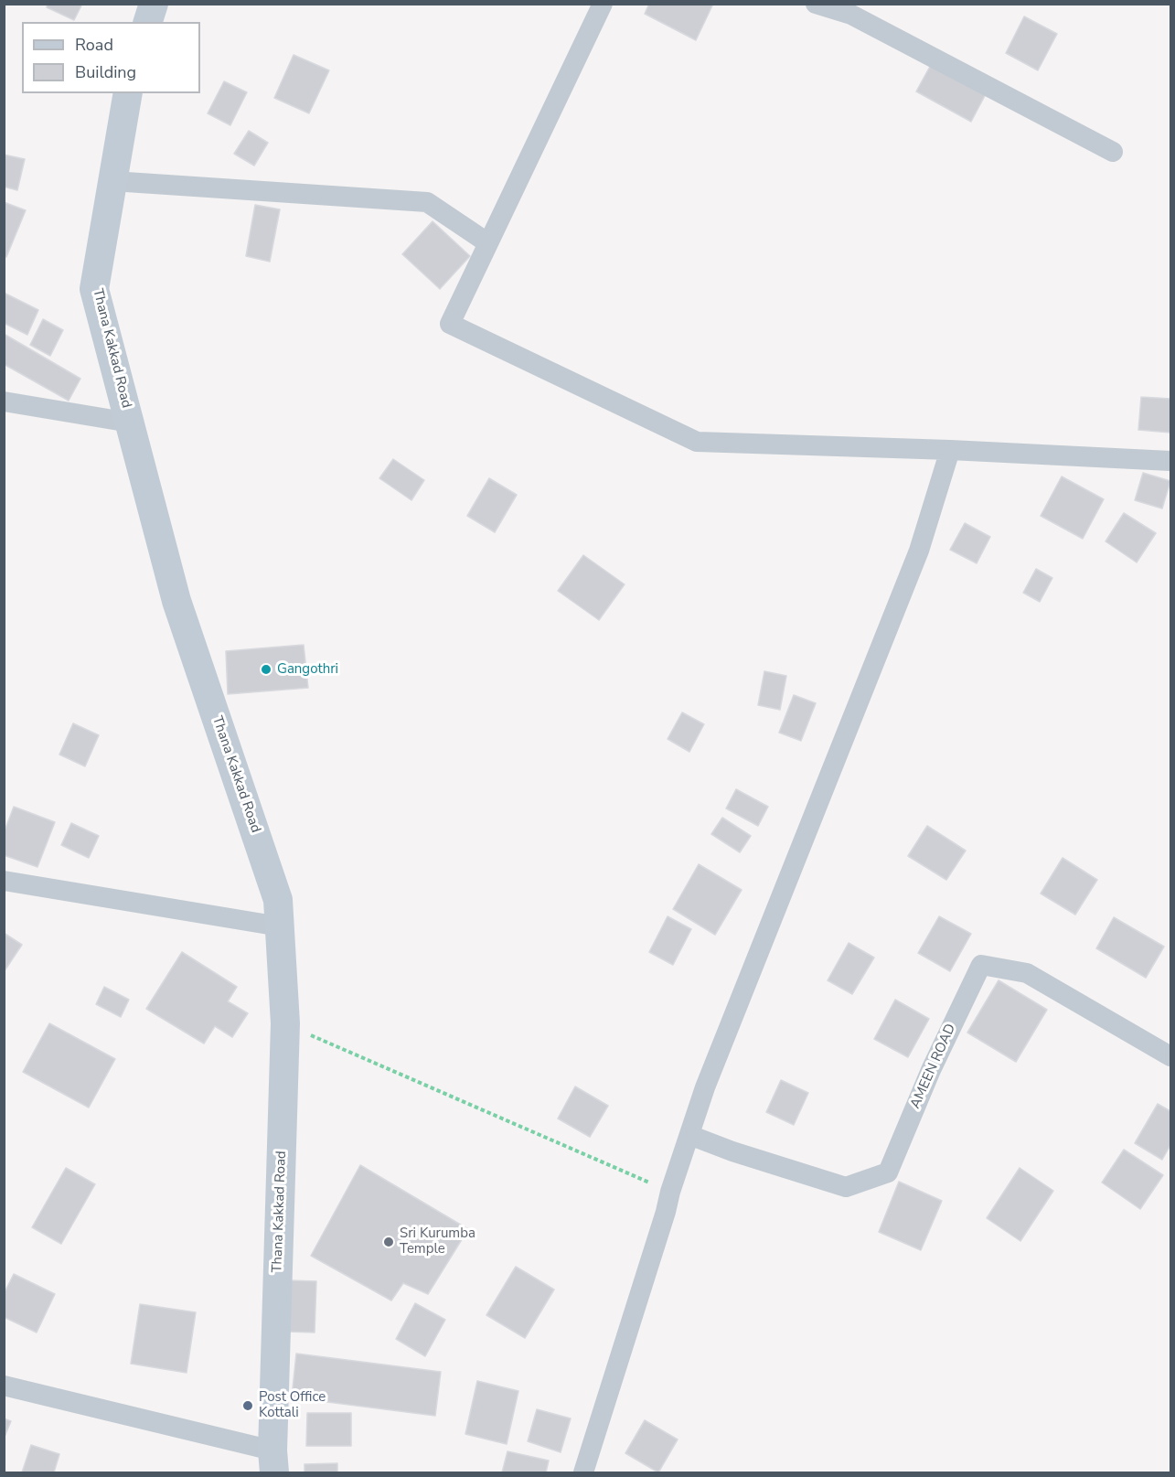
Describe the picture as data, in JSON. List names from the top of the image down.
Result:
{
  "streets": {
    "main road": ["Thana Kakkad Road"],
    "street": ["AMEEN ROAD"]
  },
  "places": ["Gangothri", "Sri Kurumba Temple", "Post Office Kottali"],
  "legend": ["Road", "Building"]
}
